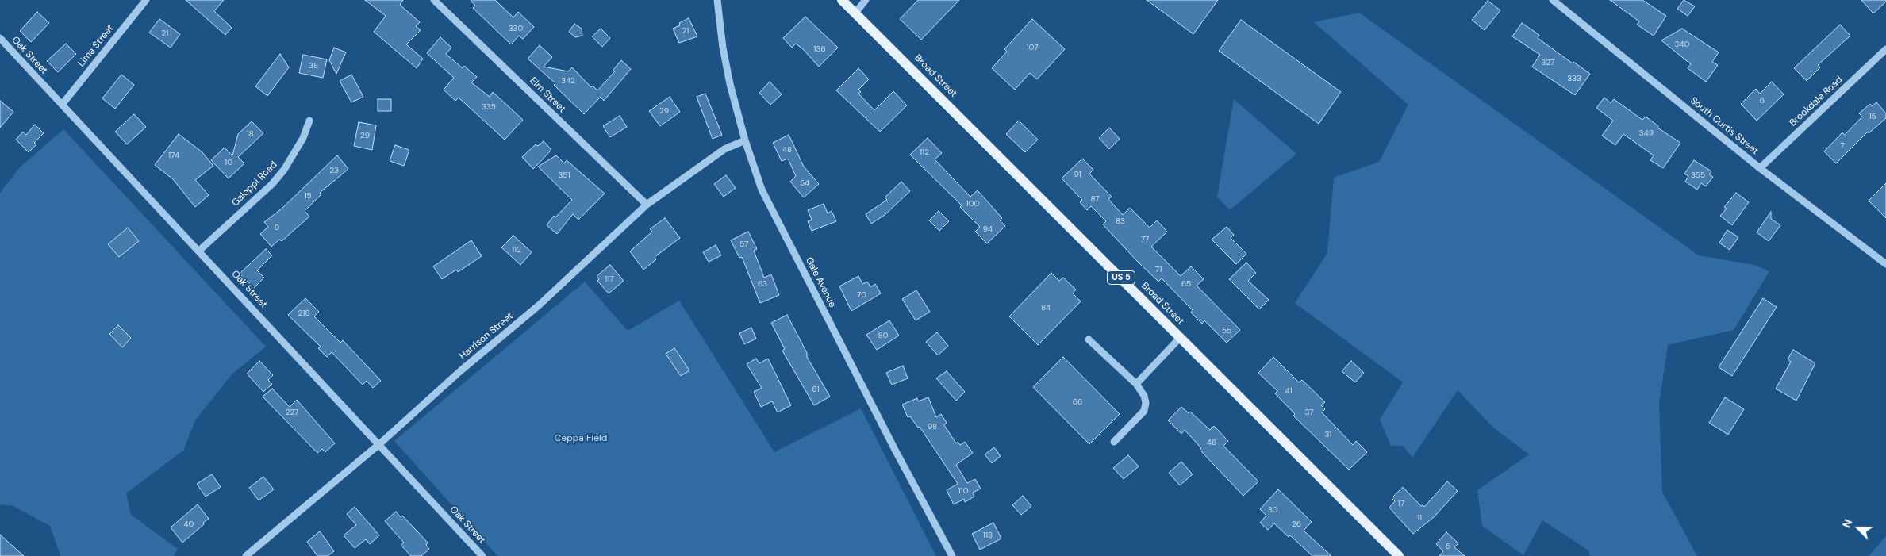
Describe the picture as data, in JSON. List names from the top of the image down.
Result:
{
  "streets": {
    "main road": ["Broad Street", "US 5"],
    "street": [
      "Lima Street",
      "Oak Street",
      "Elm Street",
      "Brookdale Road",
      "South Curtis Street",
      "Galoppi Road",
      "Gale Avenue",
      "Harrison Street"
    ]
  },
  "crossings": [
    ["Lima Street", "Oak Street"],
    ["Oak Street", "Galoppi Road"],
    ["Oak Street", "Harrison Street"],
    ["Elm Street", "Harrison Street"],
    ["Brookdale Road", "South Curtis Street"],
    ["Gale Avenue", "Harrison Street"]
  ],
  "parks": ["Ceppa Field"],
  "house_numbers": [
    "330",
    "21",
    "21",
    "340",
    "107",
    "136",
    "327",
    "38",
    "333",
    "342",
    "6",
    "335",
    "29",
    "15",
    "349",
    "18",
    "29",
    "7",
    "48",
    "112",
    "174",
    "10",
    "23",
    "91",
    "351",
    "355",
    "54",
    "15",
    "87",
    "100",
    "83",
    "9",
    "94",
    "77",
    "57",
    "112",
    "71",
    "117",
    "63",
    "65",
    "70",
    "84",
    "218",
    "55",
    "80",
    "81",
    "41",
    "66",
    "227",
    "37",
    "98",
    "31",
    "46",
    "110",
    "17",
    "30",
    "11",
    "40",
    "26",
    "118",
    "5"
  ],
  "north": "top left"
}
